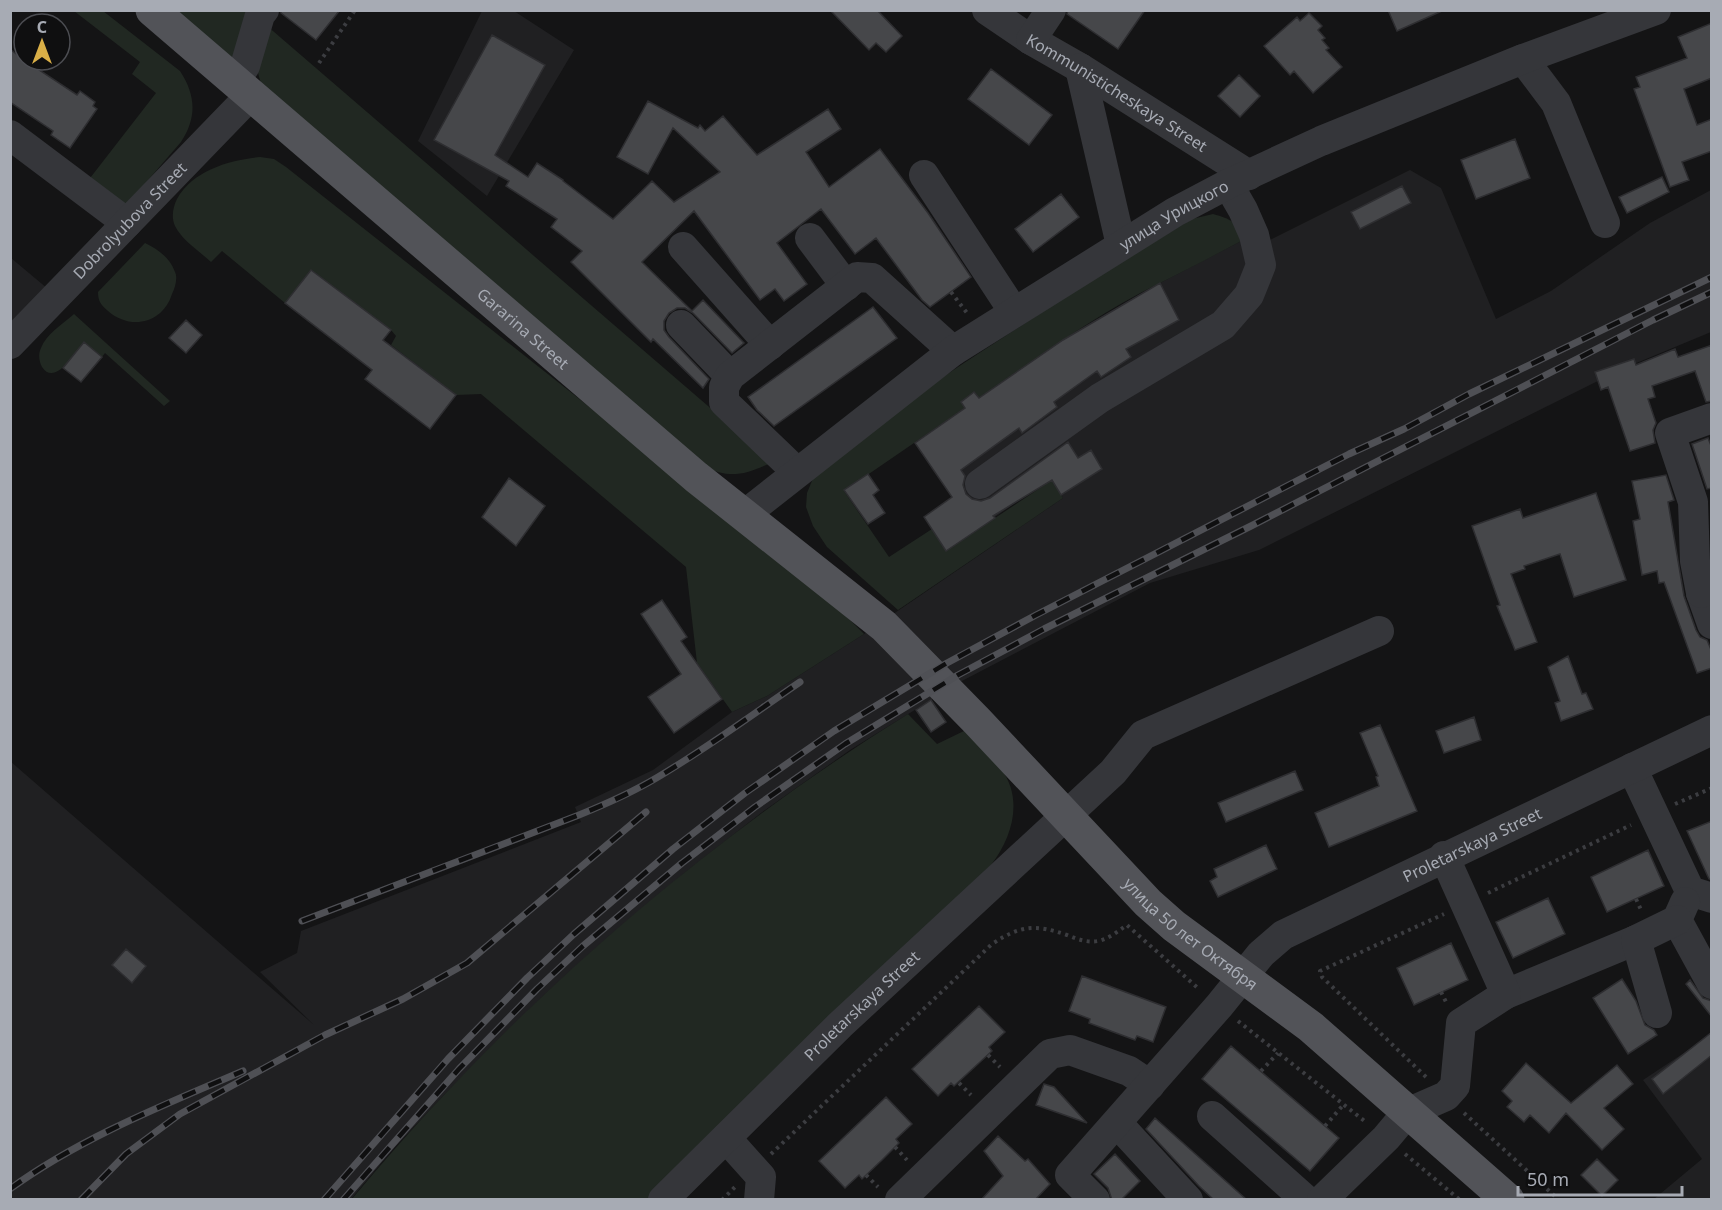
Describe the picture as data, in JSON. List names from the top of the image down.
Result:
{
  "streets": {
    "main road": ["Gararina Street", "улица 50 лет Октября"],
    "street": [
      "Kommunisticheskaya Street",
      "улица Урицкого",
      "Dobrolyubova Street",
      "Proletarskaya Street"
    ]
  },
  "crossings": [
    ["Kommunisticheskaya Street", "улица Урицкого"],
    ["улица Урицкого", "Gararina Street"],
    ["Dobrolyubova Street", "Gararina Street"],
    ["Gararina Street", "улица 50 лет Октября"],
    ["Proletarskaya Street", "улица 50 лет Октября"]
  ],
  "scale_bar": "50 m",
  "north": "top"
}
